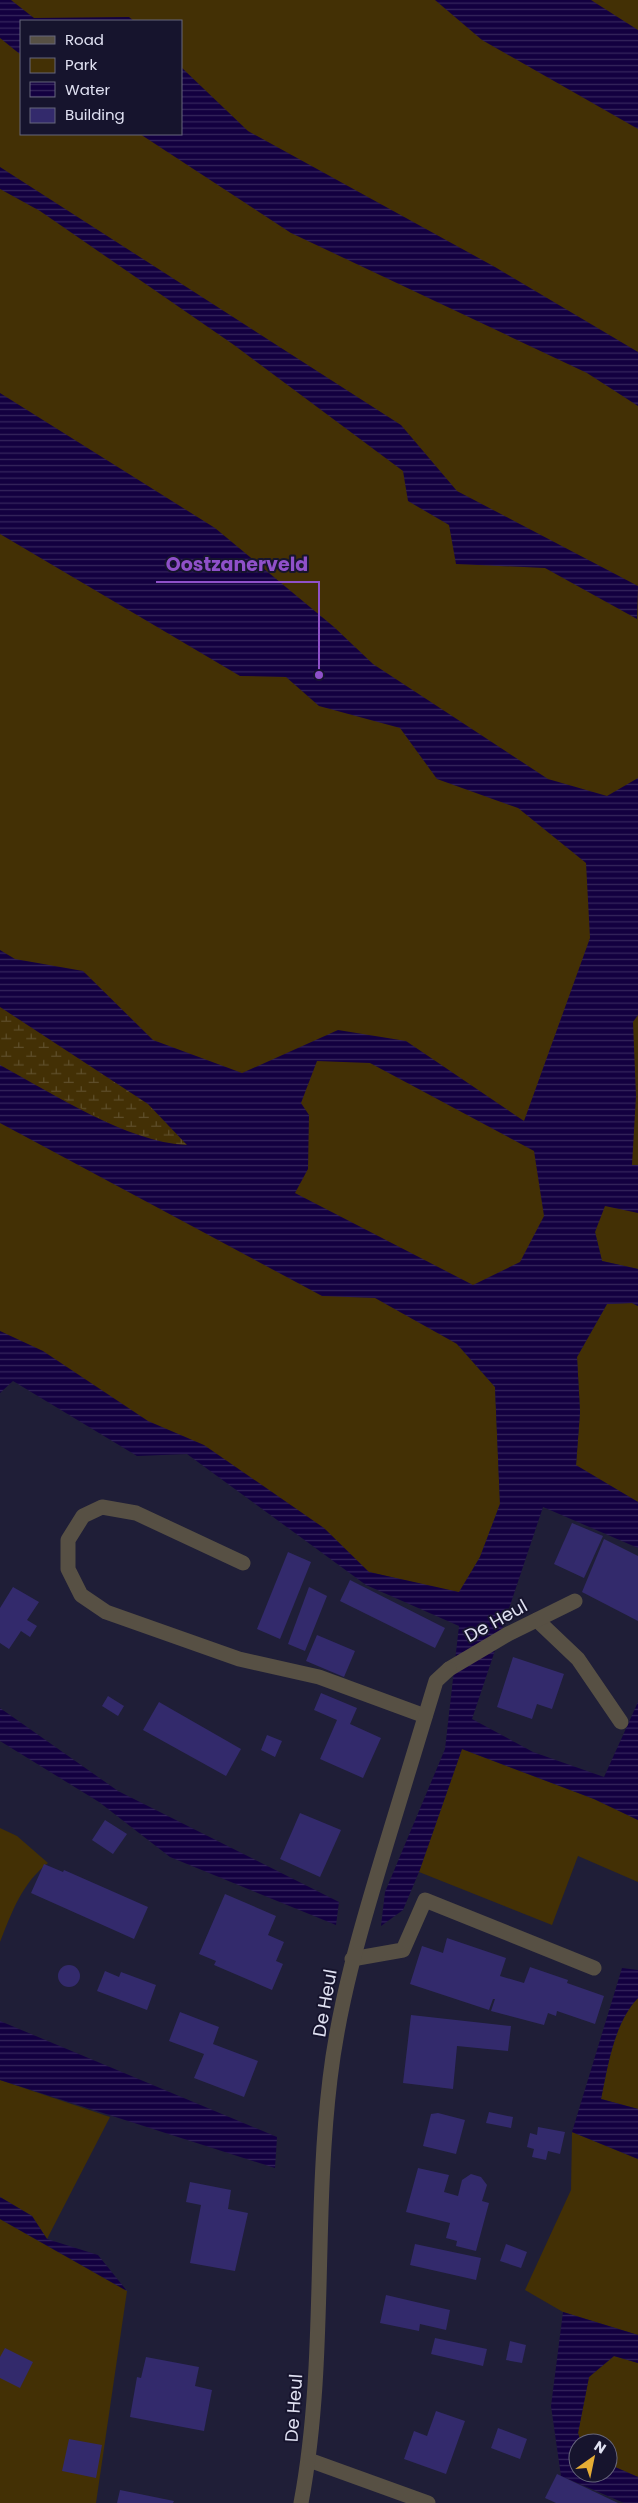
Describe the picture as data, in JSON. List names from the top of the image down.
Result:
{
  "streets": {
    "street": ["De Heul"]
  },
  "places": ["Oostzanerveld"],
  "legend": [
    "Road",
    "Park",
    "Water",
    "Building"
  ],
  "north": "top right"
}
